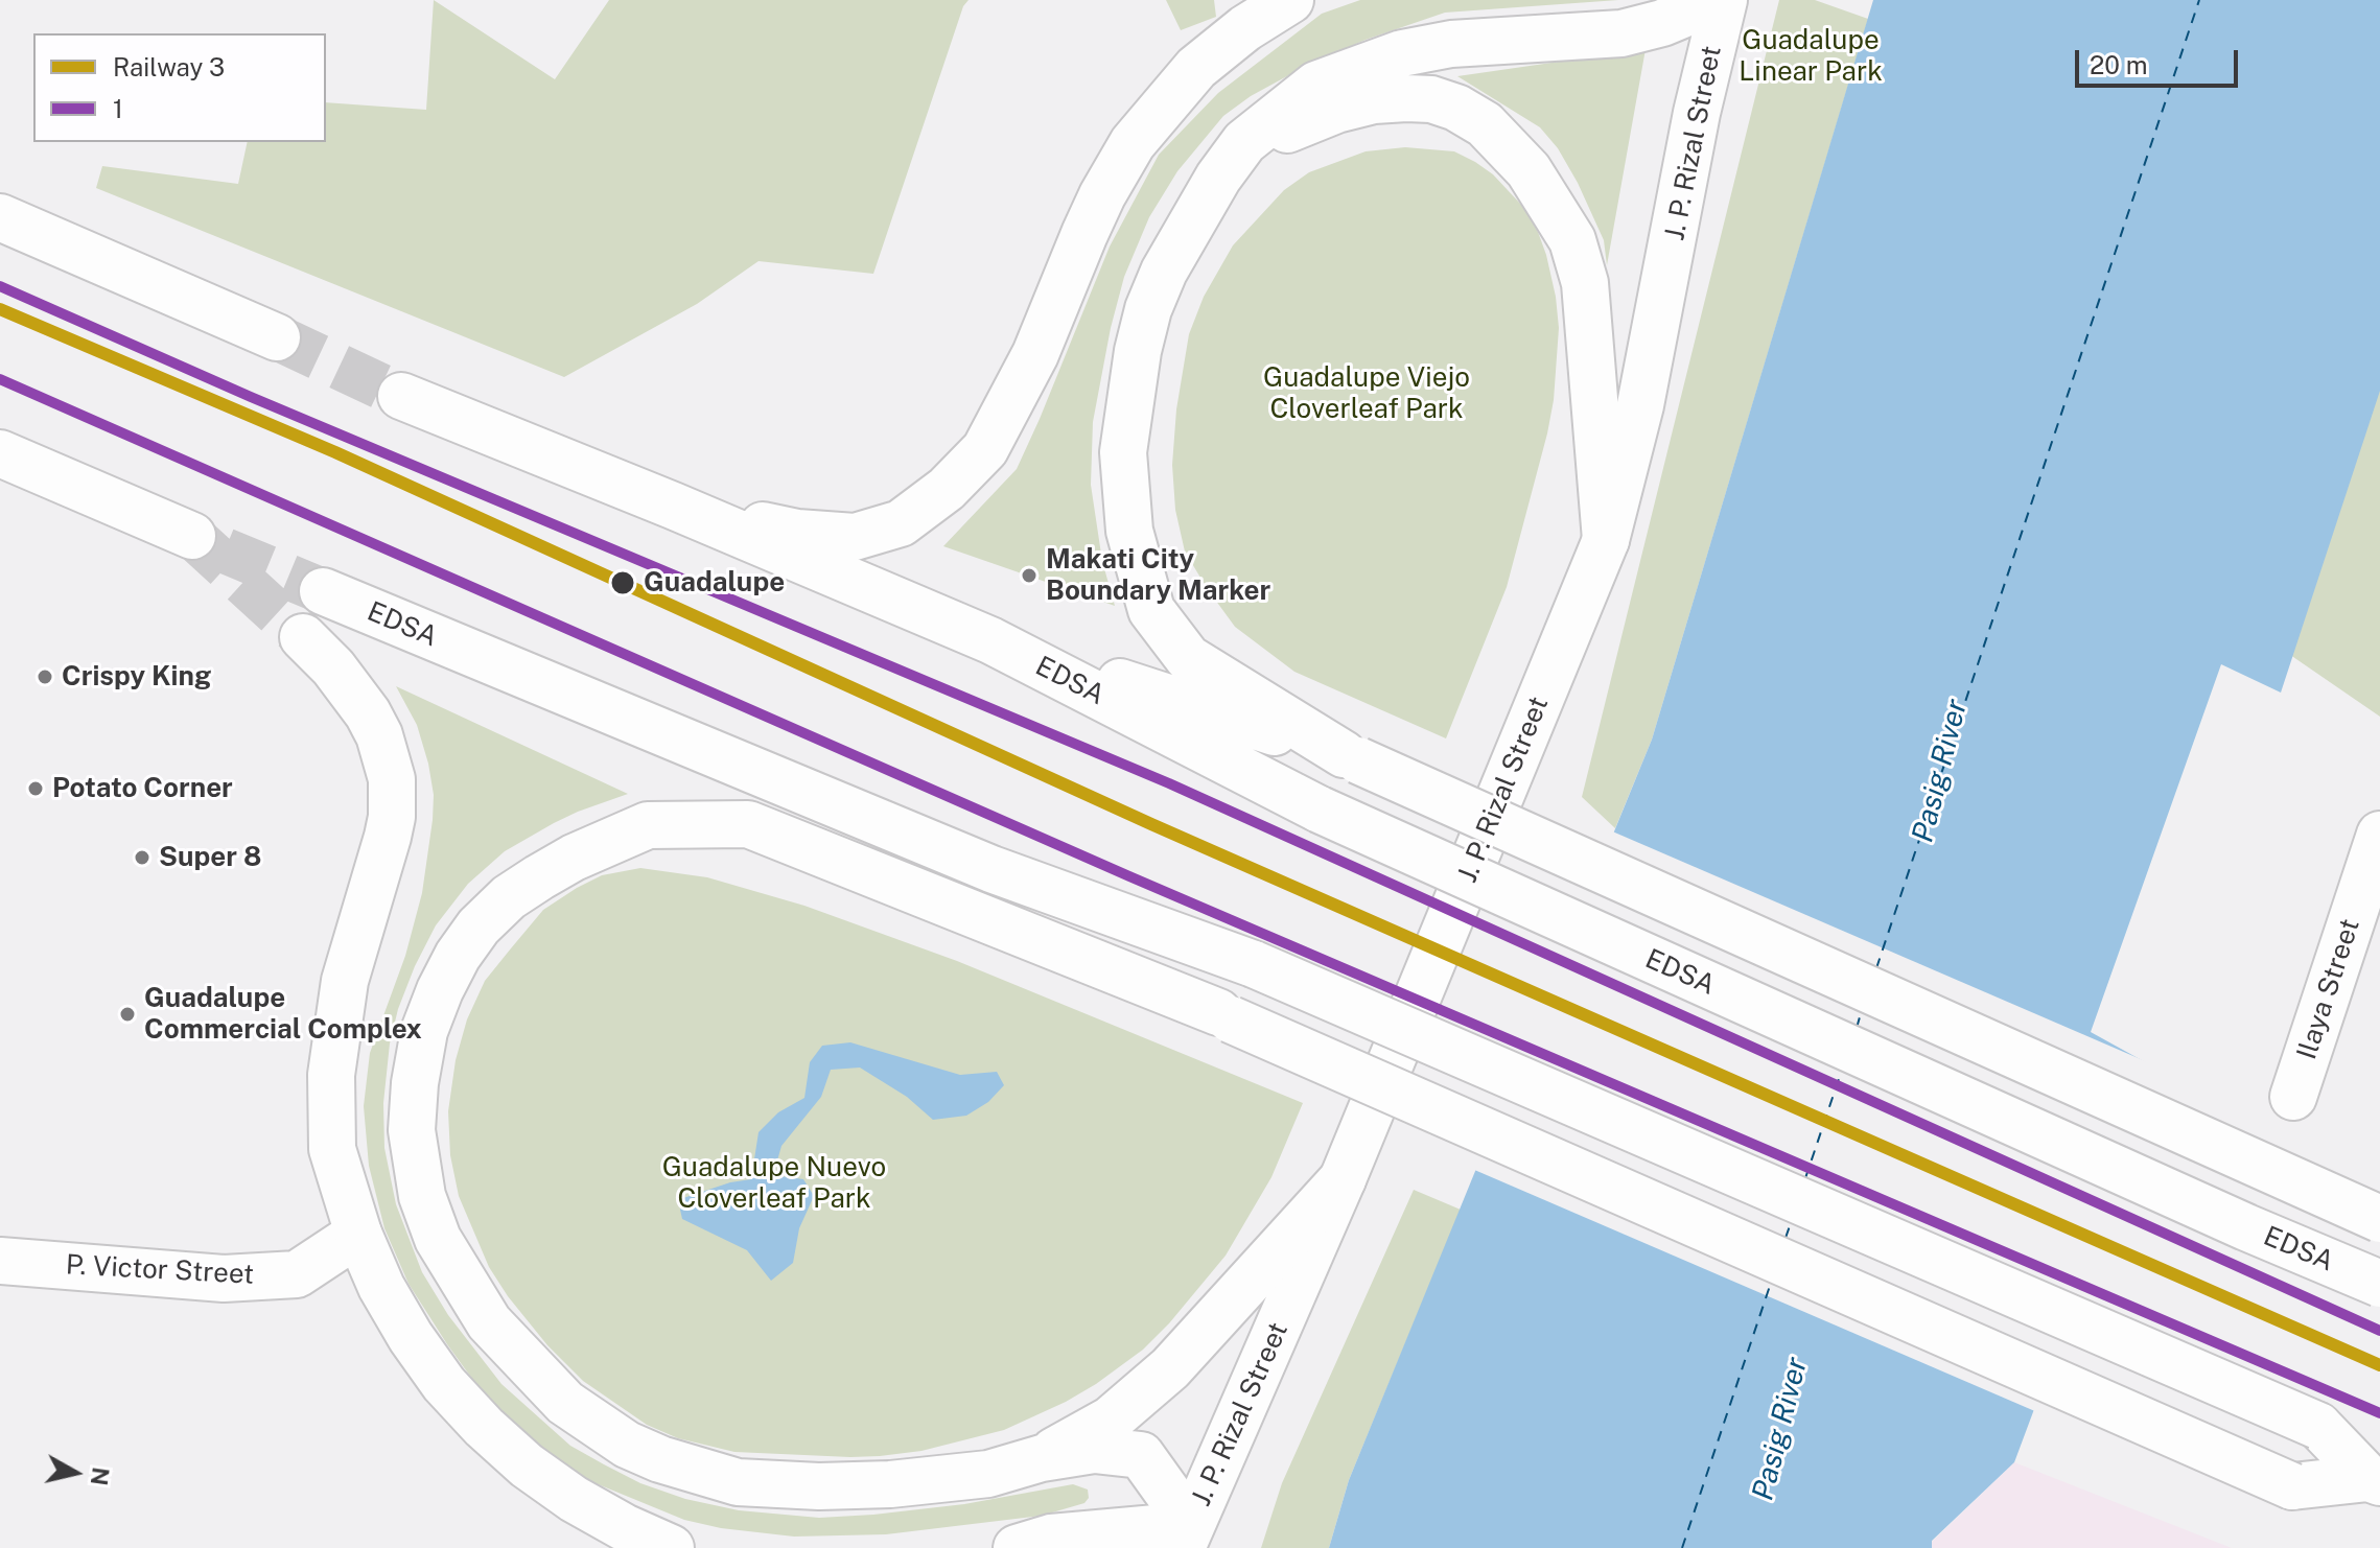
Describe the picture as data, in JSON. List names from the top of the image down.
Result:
{
  "streets": {
    "main road": [
      "J. P. Rizal Street",
      "EDSA",
      "Ilaya Street",
      "P. Victor Street"
    ]
  },
  "water": ["Pasig River"],
  "parks": ["Guadalupe Linear Park", "Guadalupe Viejo Cloverleaf Park", "Guadalupe Nuevo Cloverleaf Park"],
  "places": [
    "Makati City Boundary Marker",
    "Guadalupe",
    "Crispy King",
    "Potato Corner",
    "Super 8",
    "Guadalupe Commercial Complex"
  ],
  "lines": ["transit line 1", "rail line 3"],
  "legend": ["Railway 3", "1"],
  "scale_bar": "20 m",
  "north": "right"
}
